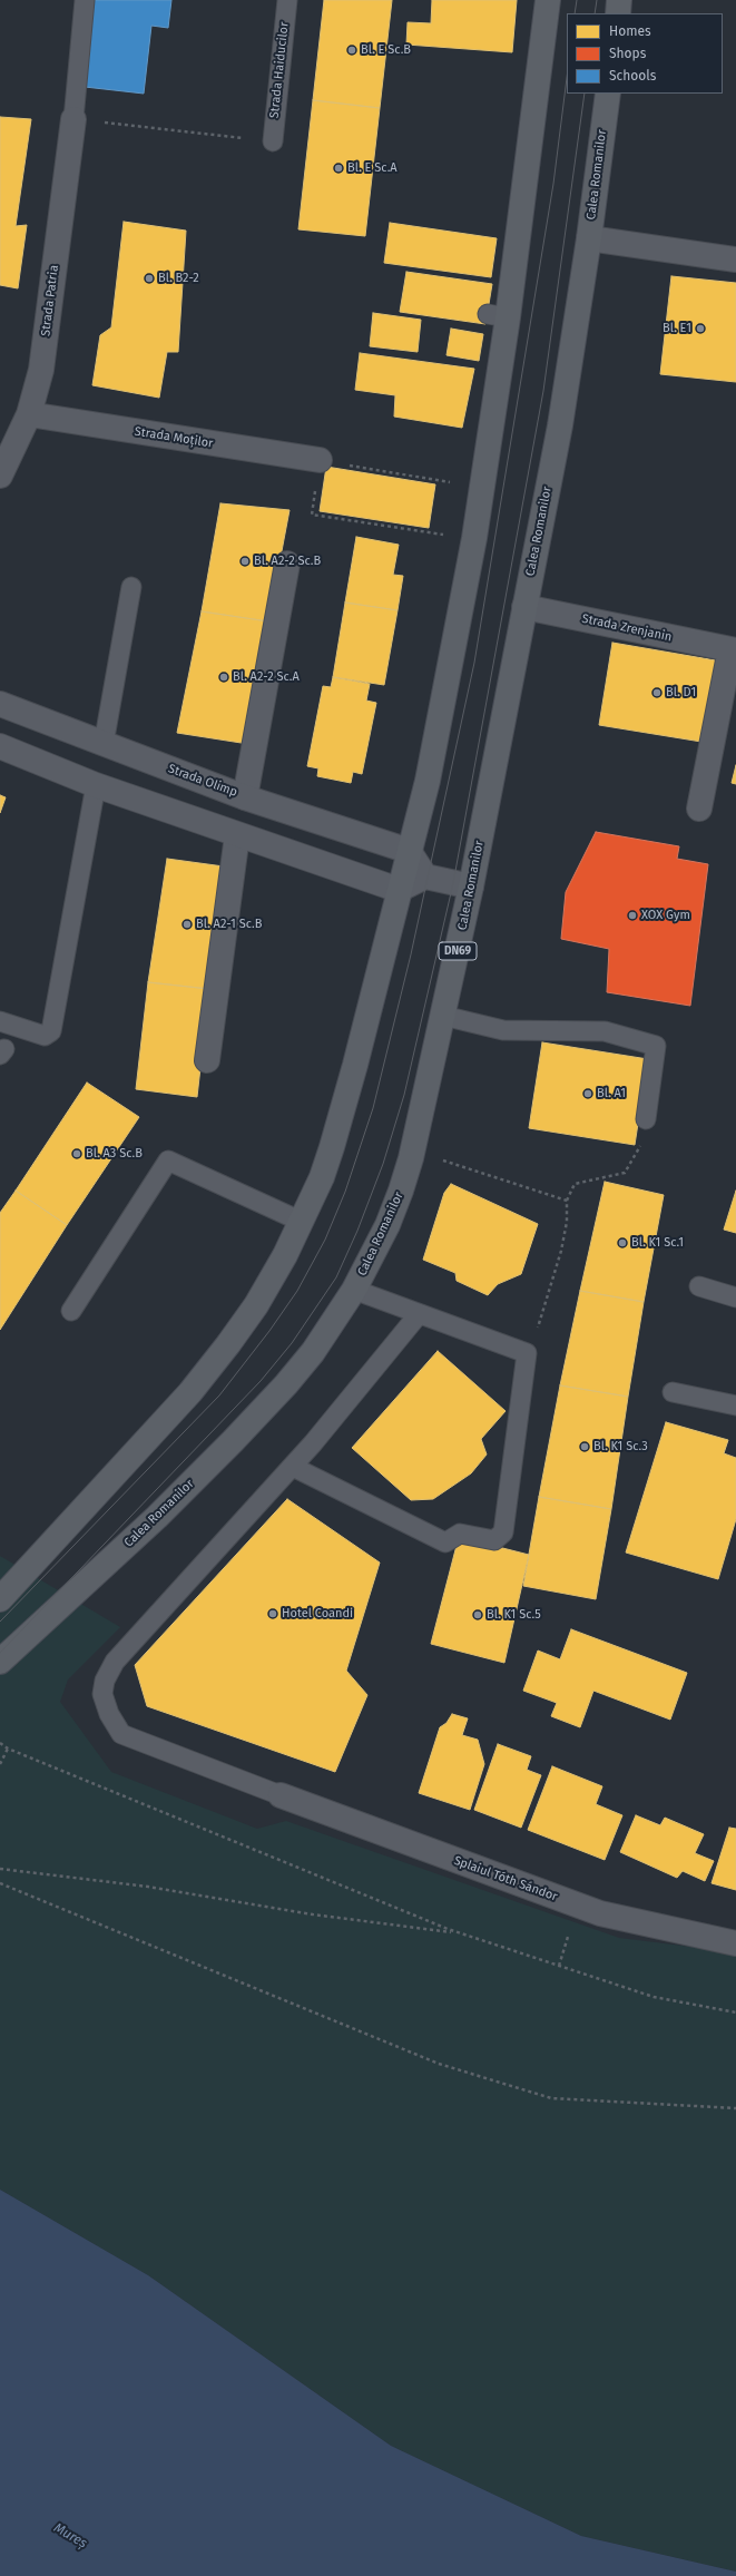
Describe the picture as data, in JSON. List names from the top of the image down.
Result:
{
  "streets": {
    "main road": ["Calea Romanilor", "DN69"],
    "street": [
      "Strada Patria",
      "Strada Moților",
      "Strada Zrenjanin",
      "Strada Olimp",
      "Splaiul Tóth Sándor"
    ],
    "lane": ["Strada Haiducilor"]
  },
  "crossings": [
    ["Calea Romanilor", "Strada Zrenjanin"],
    ["Strada Patria", "Strada Moților"]
  ],
  "water": ["Mureș"],
  "places": [
    "Bl. E Sc.B",
    "Bl. E Sc.A",
    "Bl. B2-2",
    "Bl. E1",
    "Bl. A2-2 Sc.B",
    "Bl. A2-2 Sc.A",
    "Bl. D1",
    "XOX Gym",
    "Bl. A2-1 Sc.B",
    "Bl. A1",
    "Bl. A3 Sc.B",
    "Bl. K1 Sc.1",
    "Bl. K1 Sc.3",
    "Hotel Coandi",
    "Bl. K1 Sc.5"
  ],
  "legend": ["Homes", "Shops", "Schools"]
}
